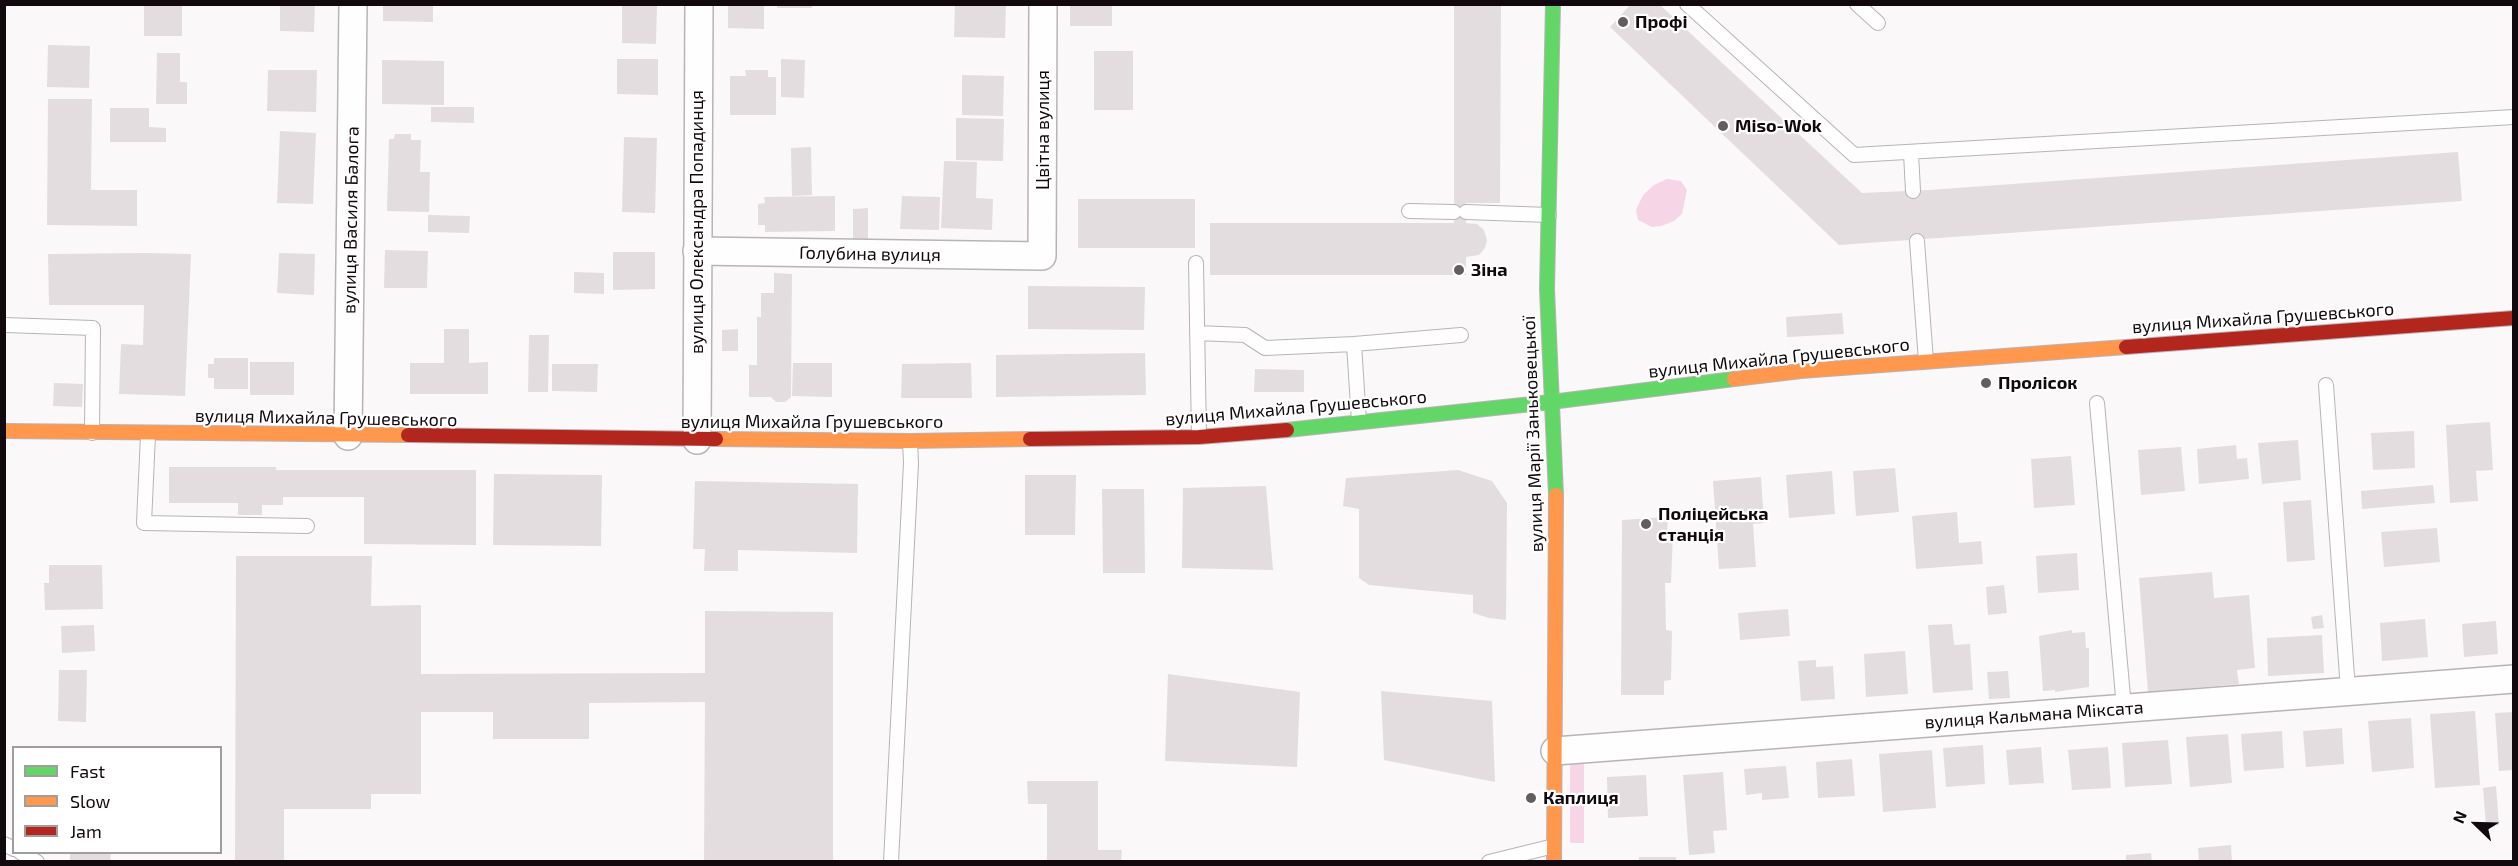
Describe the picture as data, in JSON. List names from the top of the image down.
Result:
{
  "streets": {
    "street": [
      "Цвітна вулиця",
      "вулиця Василя Балога",
      "вулиця Олександра Попадинця",
      "Голубина вулиця",
      "вулиця Михайла Грушевського",
      "вулиця Марії Заньковецької",
      "вулиця Кальмана Міксата"
    ]
  },
  "crossings": [
    ["Цвітна вулиця", "Голубина вулиця"],
    ["вулиця Василя Балога", "вулиця Михайла Грушевського"],
    ["вулиця Олександра Попадинця", "Голубина вулиця"],
    ["вулиця Олександра Попадинця", "вулиця Михайла Грушевського"],
    ["вулиця Михайла Грушевського", "вулиця Марії Заньковецької"],
    ["вулиця Марії Заньковецької", "вулиця Кальмана Міксата"]
  ],
  "places": [
    "Профі",
    "Miso-Wok",
    "Зіна",
    "Пролісок",
    "Поліцейська станція",
    "Каплиця"
  ],
  "legend": ["Fast", "Slow", "Jam"],
  "north": "top left"
}
